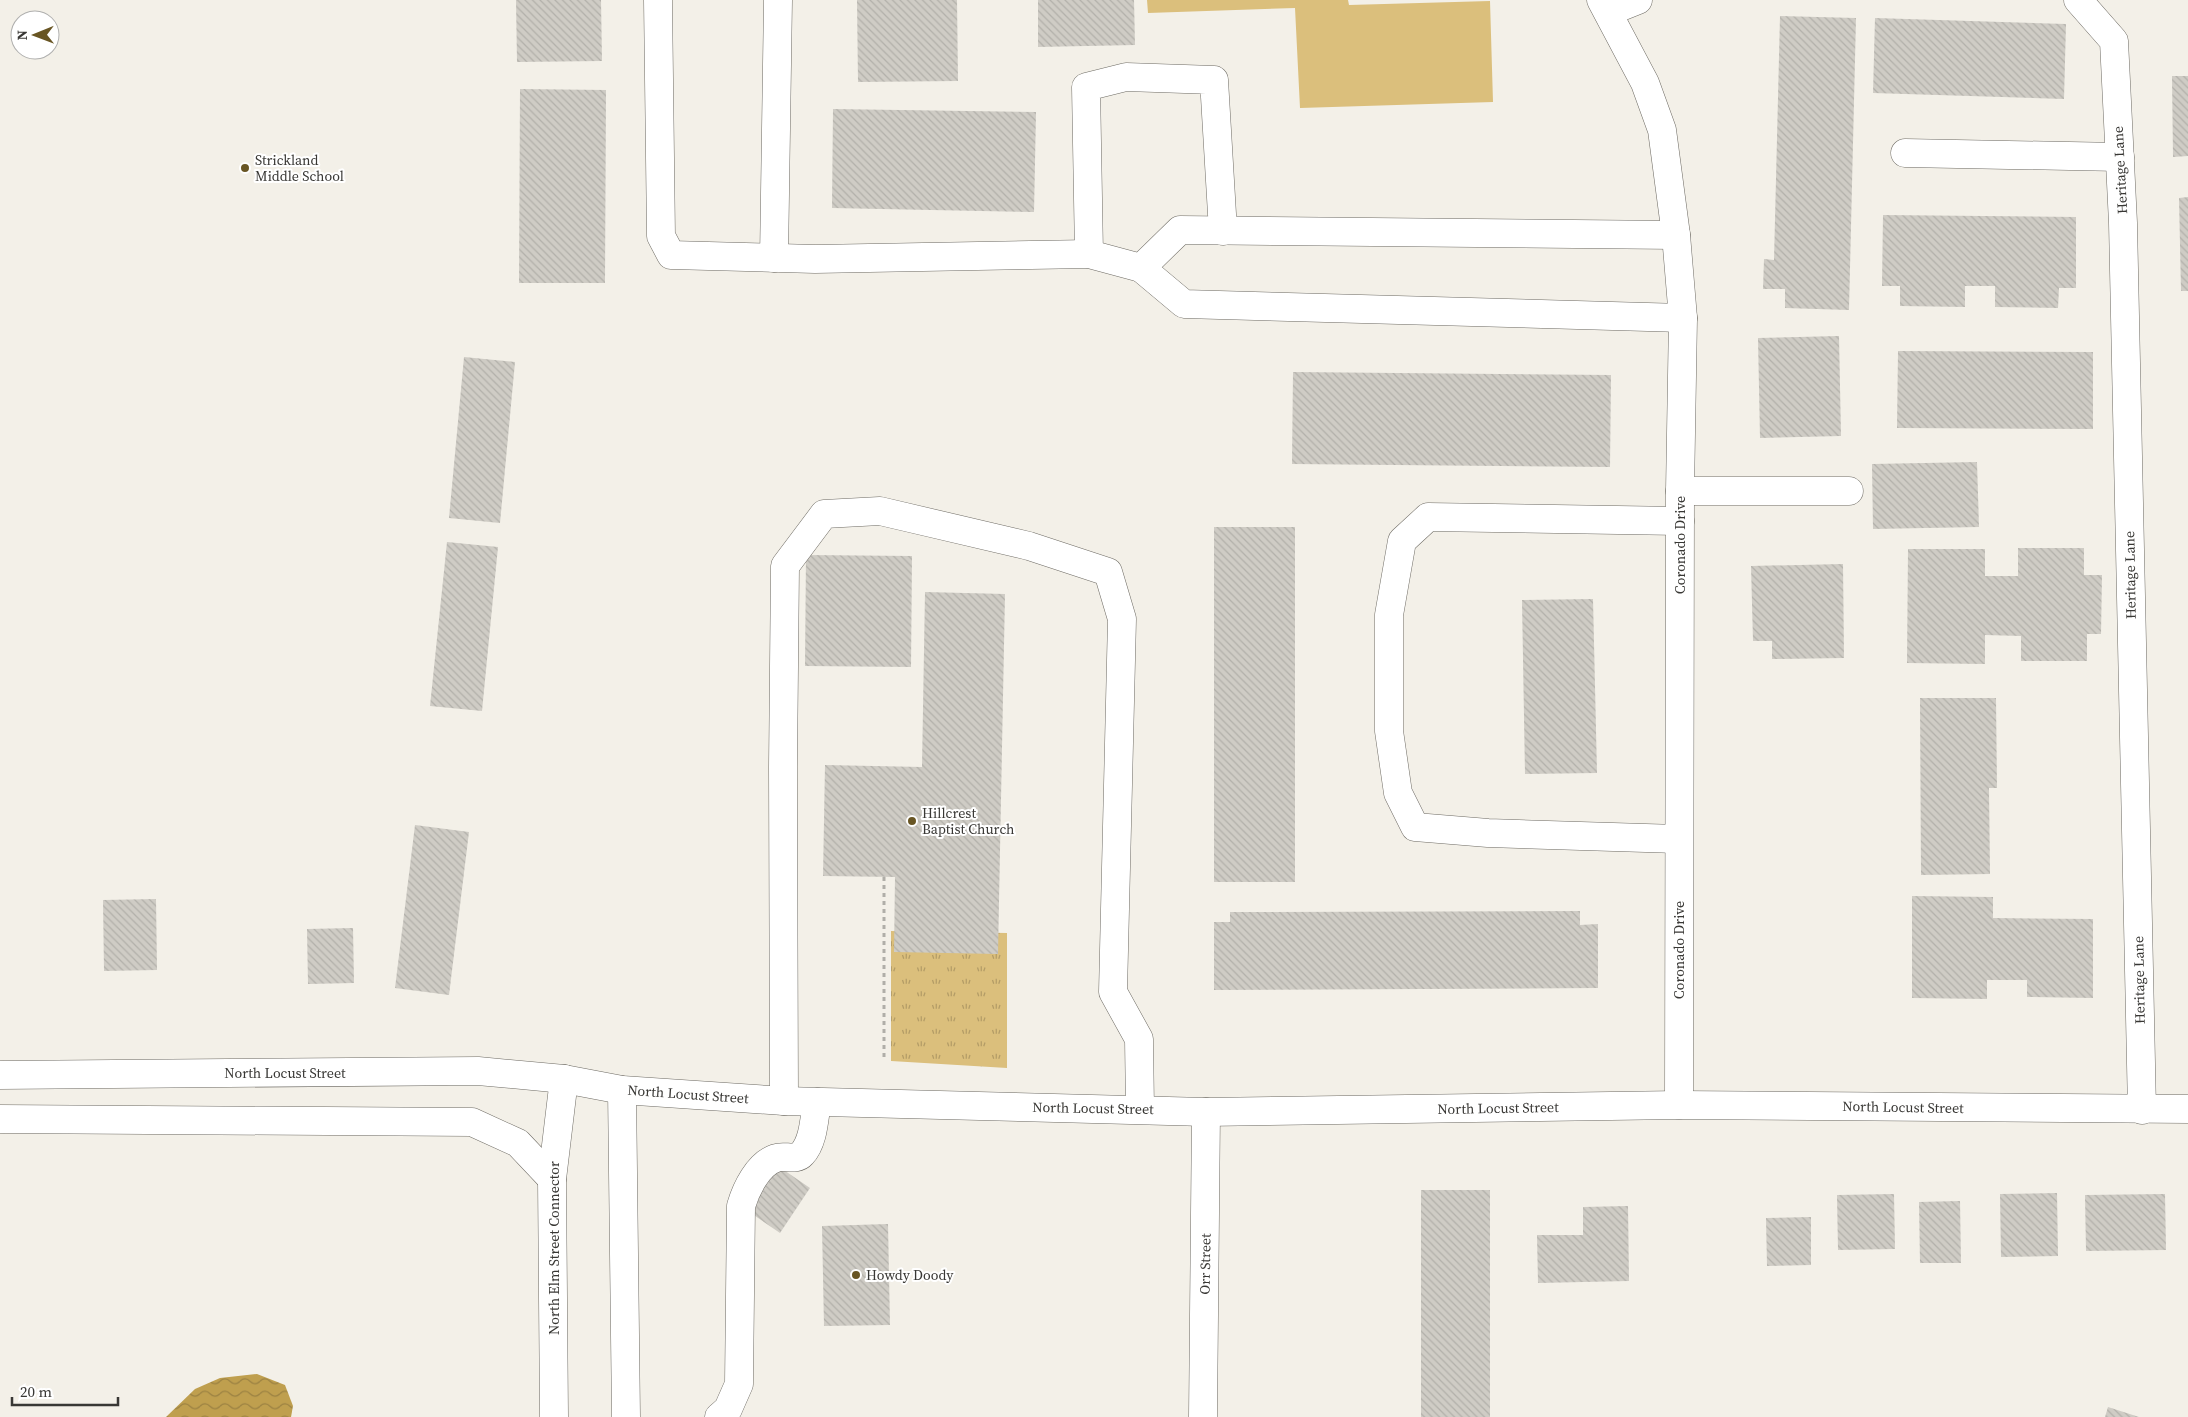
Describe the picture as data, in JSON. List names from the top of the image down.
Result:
{
  "streets": {
    "main road": [
      "Heritage Lane",
      "Coronado Drive",
      "North Locust Street",
      "North Elm Street Connector",
      "Orr Street"
    ]
  },
  "crossings": [
    ["Heritage Lane", "North Locust Street"],
    ["Coronado Drive", "North Locust Street"],
    ["North Locust Street", "North Elm Street Connector"],
    ["North Locust Street", "Orr Street"]
  ],
  "places": ["Strickland Middle School", "Hillcrest Baptist Church", "Howdy Doody"],
  "scale_bar": "20 m",
  "north": "left"
}
